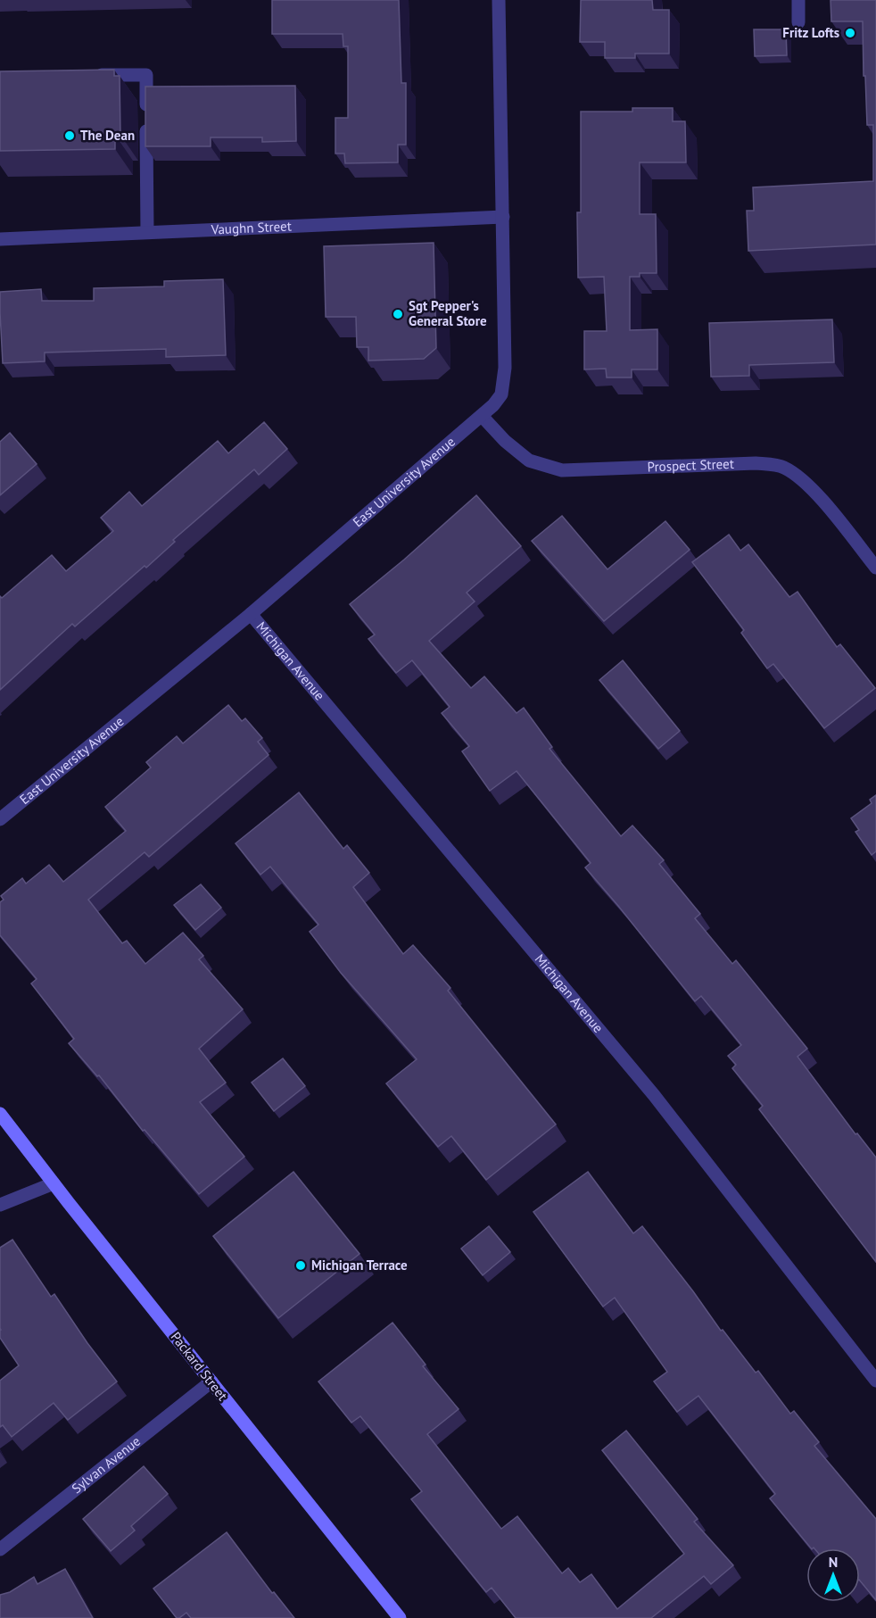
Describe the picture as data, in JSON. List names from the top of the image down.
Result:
{
  "streets": {
    "main road": ["Packard Street"],
    "street": [
      "Vaughn Street",
      "Prospect Street",
      "East University Avenue",
      "Michigan Avenue",
      "Sylvan Avenue"
    ]
  },
  "crossings": [
    ["Vaughn Street", "East University Avenue"],
    ["Prospect Street", "East University Avenue"],
    ["East University Avenue", "Michigan Avenue"],
    ["Packard Street", "Sylvan Avenue"]
  ],
  "places": [
    "Fritz Lofts",
    "The Dean",
    "Sgt Pepper's General Store",
    "Michigan Terrace"
  ],
  "north": "top"
}
